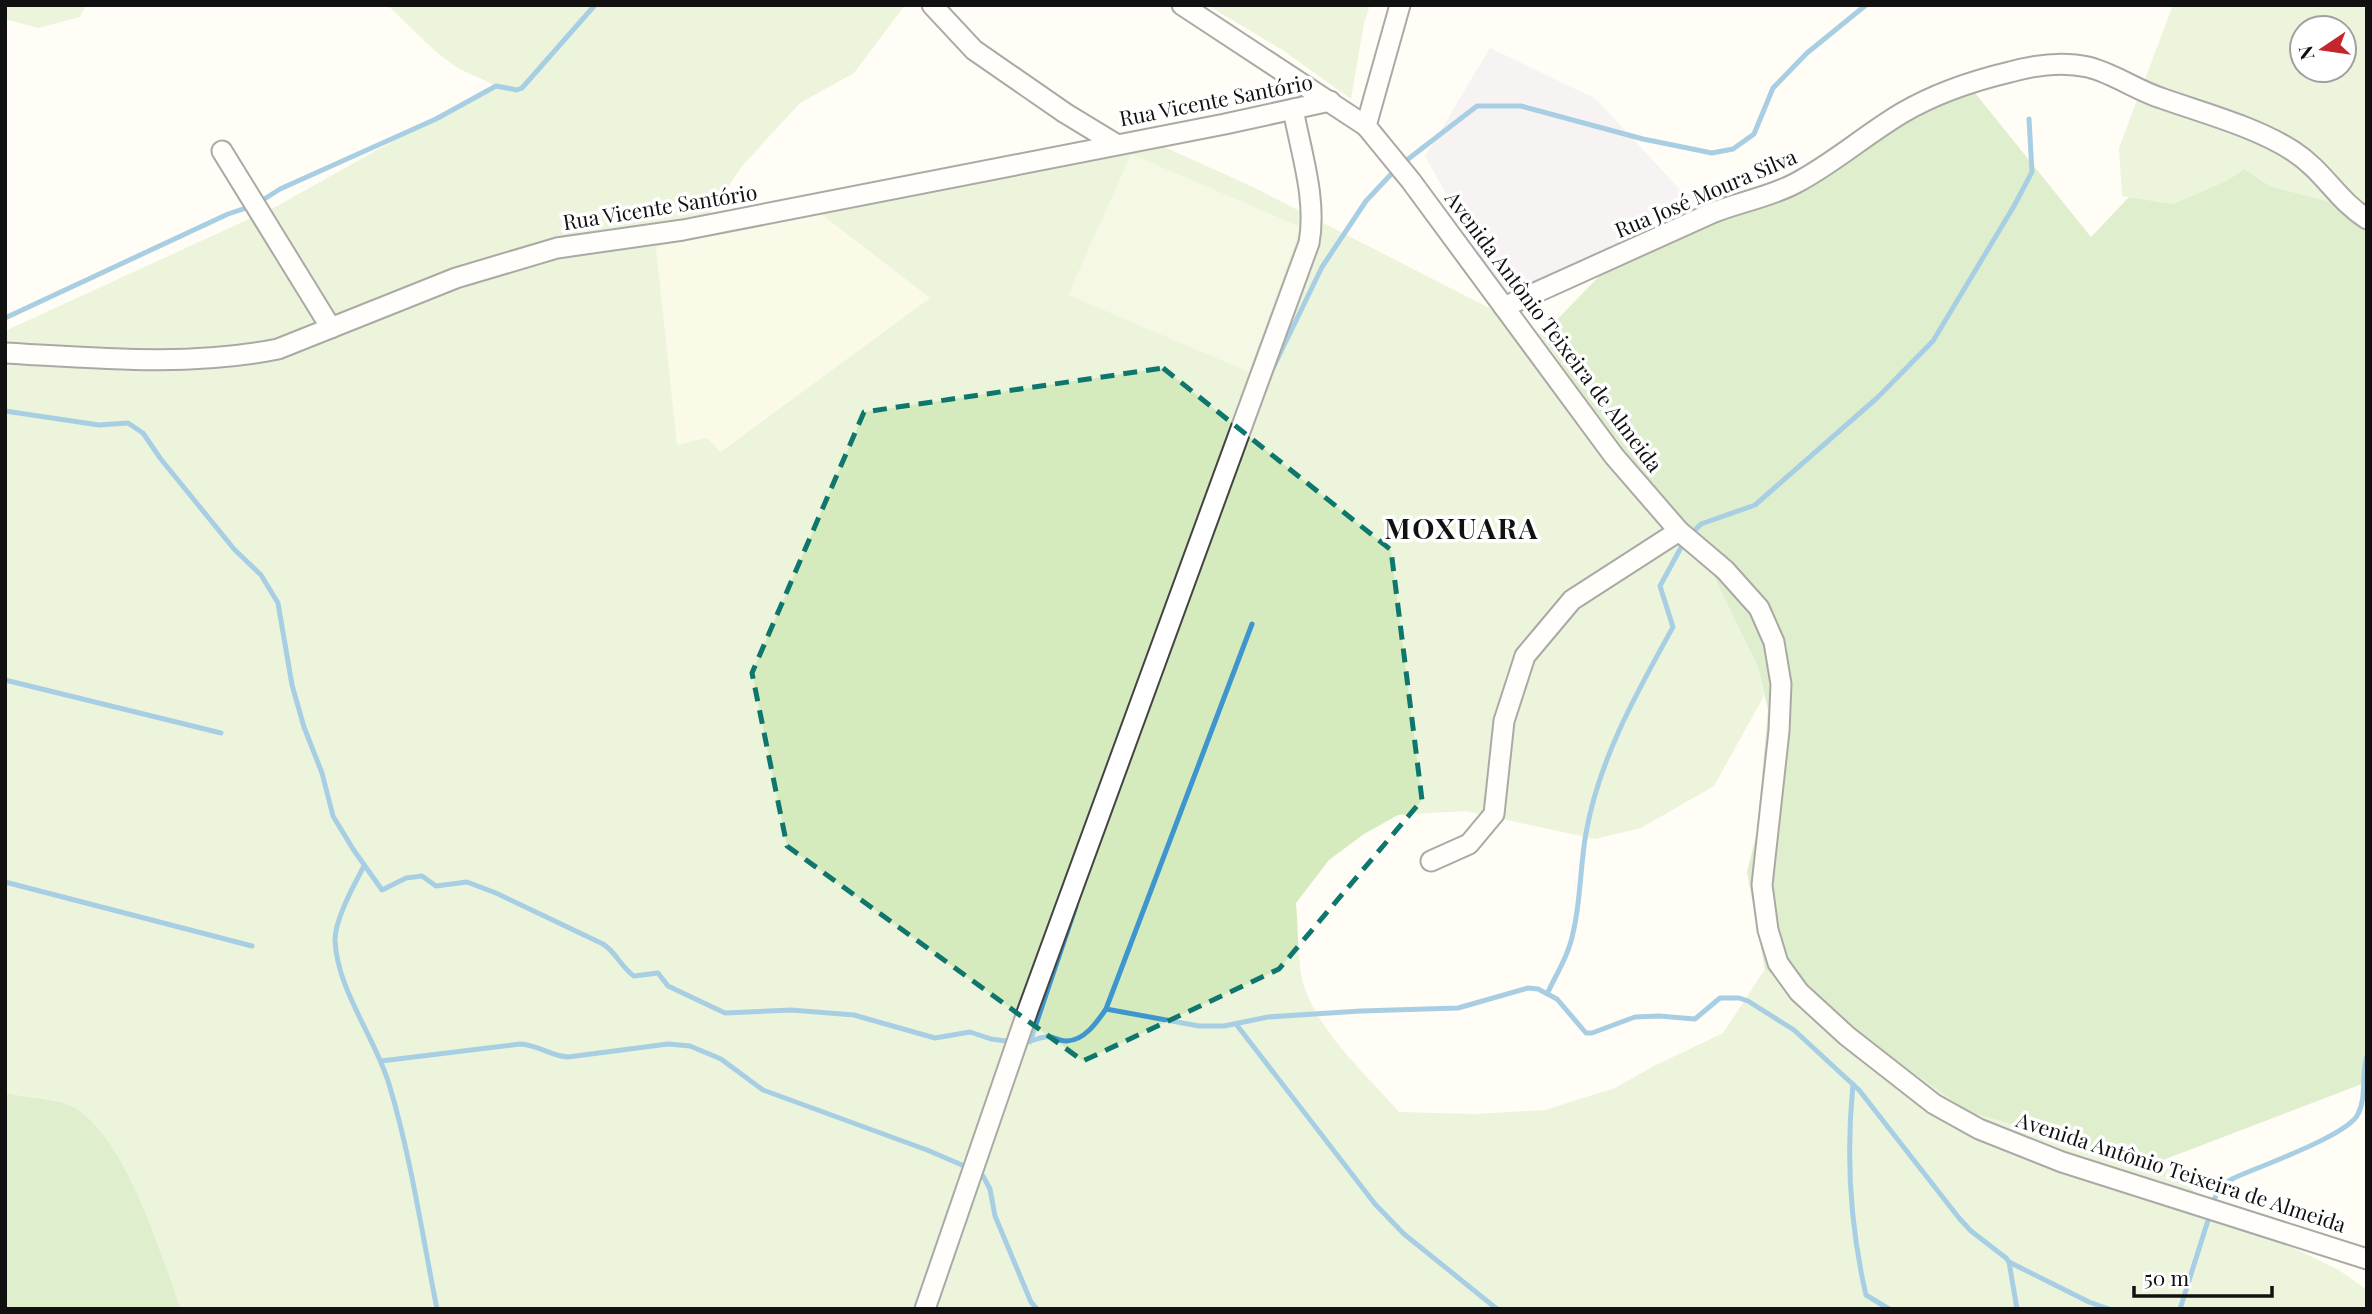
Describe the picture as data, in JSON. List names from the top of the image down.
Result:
{
  "streets": {
    "street": ["Rua Vicente Santório", "Rua José Moura Silva", "Avenida Antônio Teixeira de Almeida"]
  },
  "crossings": [
    ["Rua Vicente Santório", "Avenida Antônio Teixeira de Almeida"],
    ["Rua José Moura Silva", "Avenida Antônio Teixeira de Almeida"]
  ],
  "districts": ["MOXUARA"],
  "scale_bar": "50 m",
  "north": "left"
}
